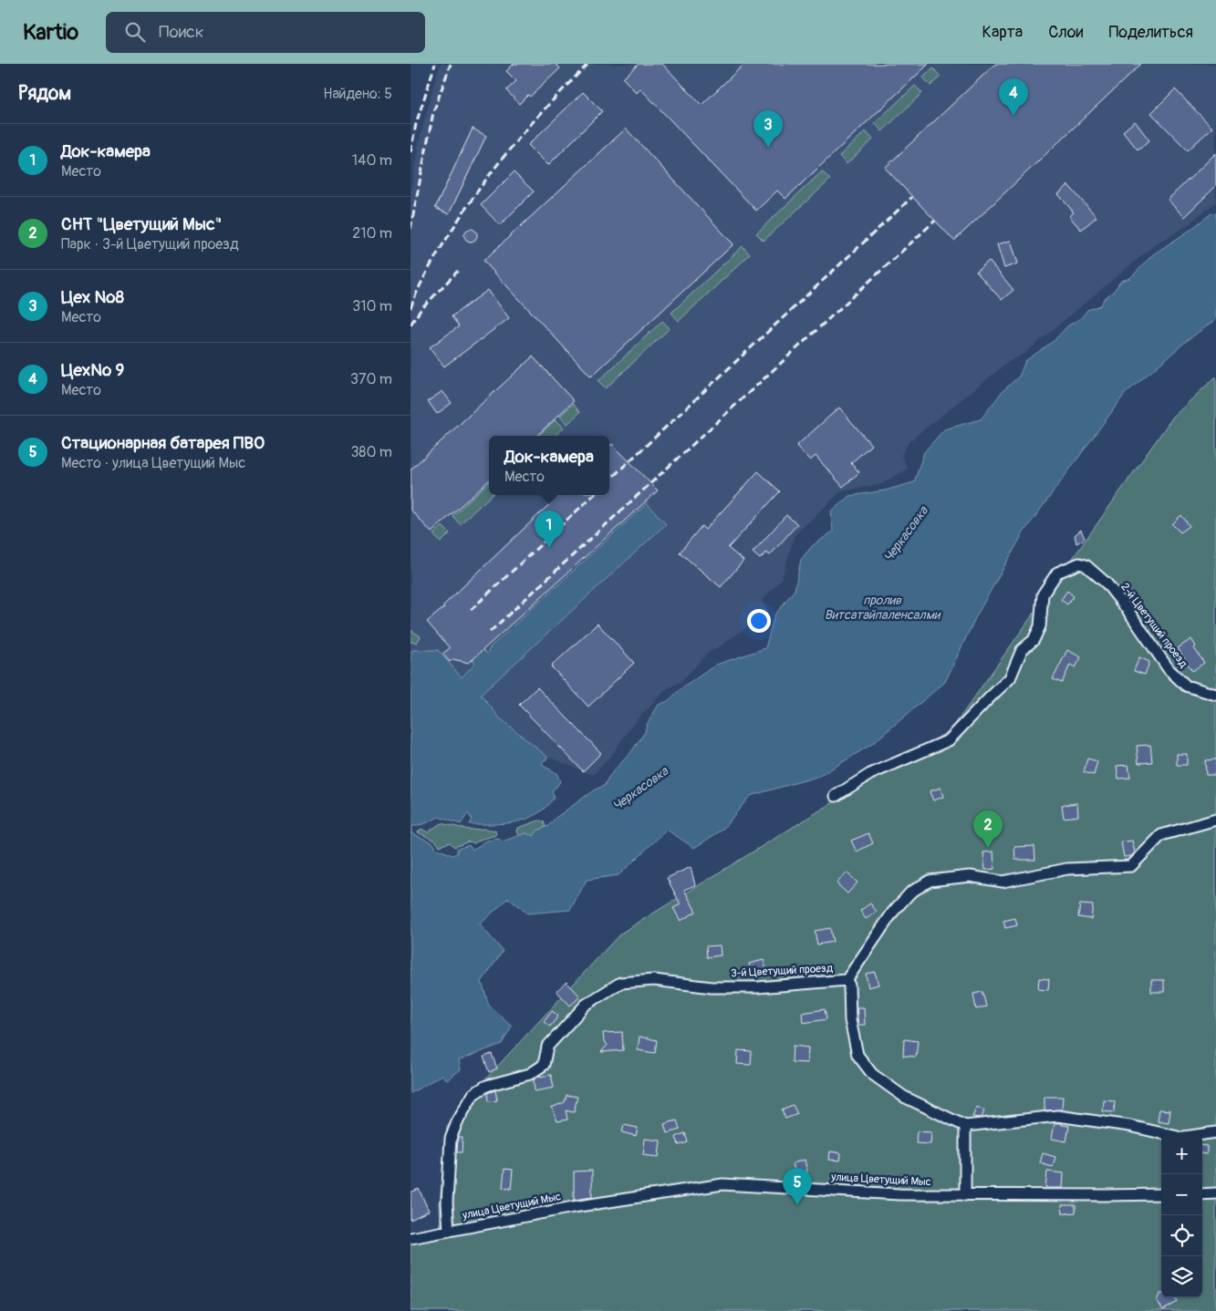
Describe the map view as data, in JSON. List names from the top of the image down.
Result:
{
  "streets": {
    "street": ["2-й Цветущий проезд", "3-й Цветущий проезд", "улица Цветущий Мыс"]
  },
  "crossings": [
    ["3-й Цветущий проезд", "улица Цветущий Мыс"]
  ],
  "water": ["Черкасовка", "пролив Витсатайпаленсалми"],
  "page": {
    "header": "Kartio",
    "search": "Поиск",
    "nav": ["Карта", "Слои", "Поделиться"],
    "heading": ["Рядом", "Найдено: 5"],
    "pins": [
      "4",
      "3",
      "1",
      "2",
      "5"
    ],
    "list": [
      {
        "mark": "1",
        "name": "Док-камера",
        "note": "Место",
        "value": "140 m"
      },
      {
        "mark": "2",
        "name": "СНТ \"Цветущий Мыс\"",
        "note": "Парк · 3-й Цветущий проезд",
        "value": "210 m"
      },
      {
        "mark": "3",
        "name": "Цех №8",
        "note": "Место",
        "value": "310 m"
      },
      {
        "mark": "4",
        "name": "Цех№ 9",
        "note": "Место",
        "value": "370 m"
      },
      {
        "mark": "5",
        "name": "Стационарная батарея ПВО",
        "note": "Место · улица Цветущий Мыс",
        "value": "380 m"
      }
    ],
    "popup": ["Док-камера", "Место"],
    "map_buttons": ["+", "−"]
  }
}
